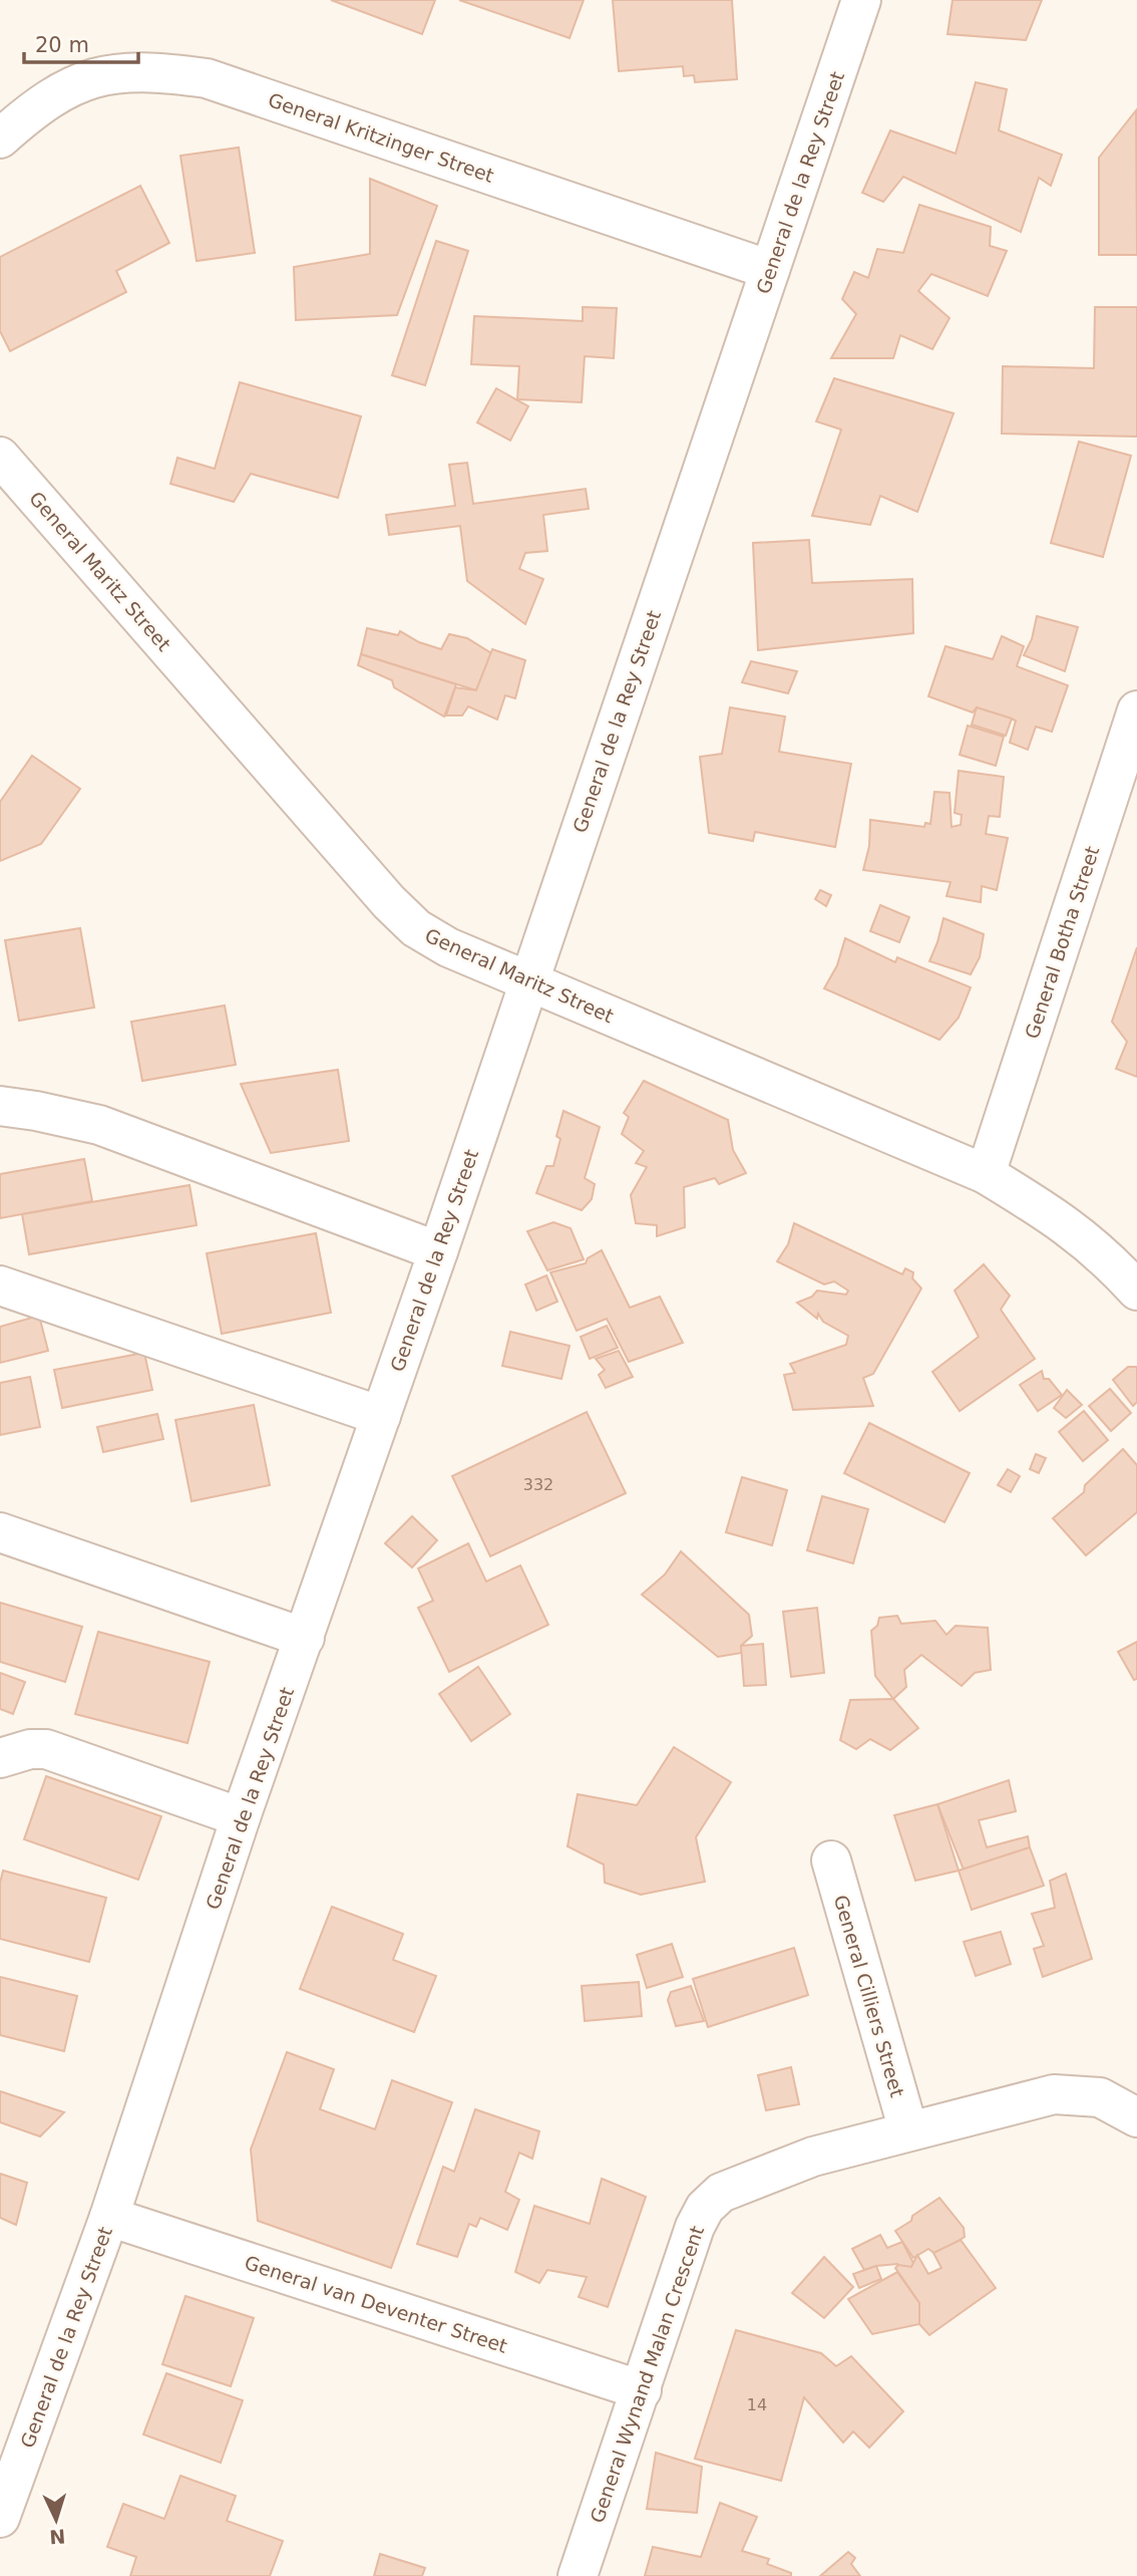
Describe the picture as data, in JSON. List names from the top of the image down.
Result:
{
  "streets": {
    "street": [
      "General Kritzinger Street",
      "General de la Rey Street",
      "General Maritz Street",
      "General Botha Street",
      "General Cilliers Street",
      "General van Deventer Street",
      "General Wynand Malan Crescent"
    ]
  },
  "crossings": [
    ["General Kritzinger Street", "General de la Rey Street"],
    ["General de la Rey Street", "General Maritz Street"],
    ["General de la Rey Street", "General van Deventer Street"],
    ["General Maritz Street", "General Botha Street"],
    ["General Cilliers Street", "General Wynand Malan Crescent"],
    ["General van Deventer Street", "General Wynand Malan Crescent"]
  ],
  "house_numbers": ["332", "14"],
  "scale_bar": "20 m",
  "north": "bottom"
}
